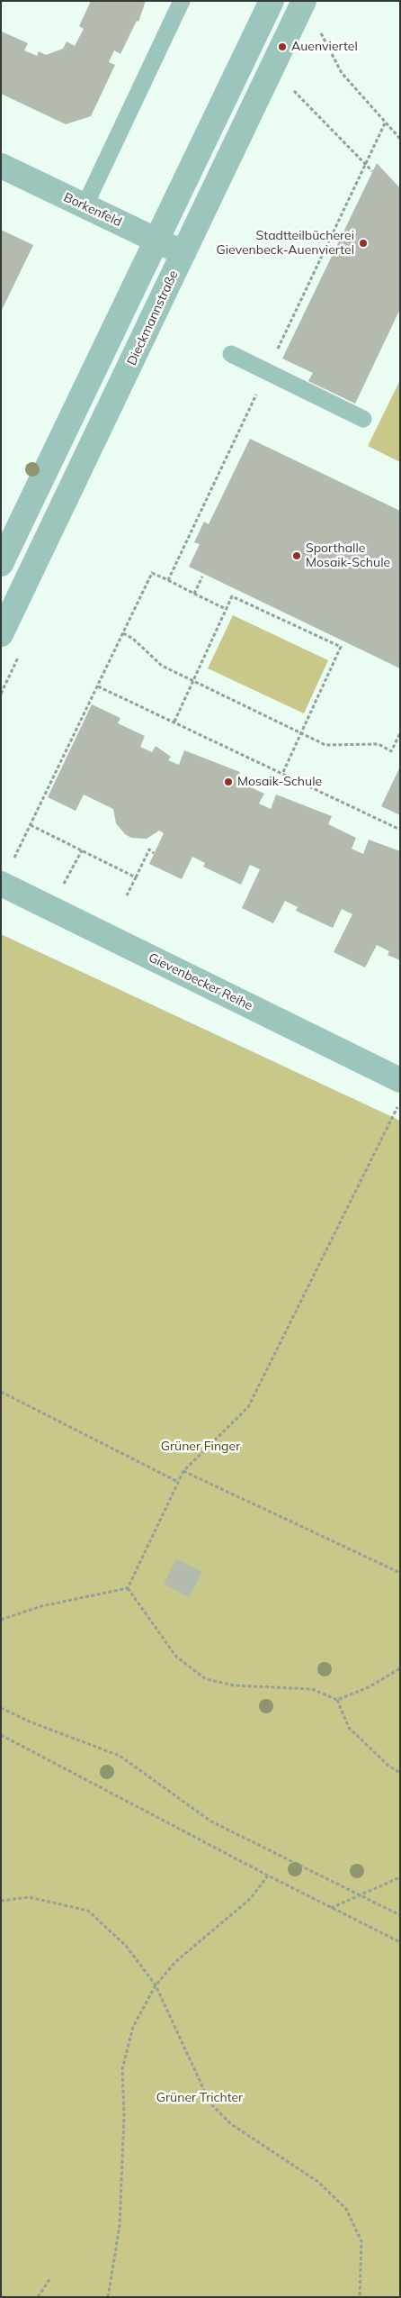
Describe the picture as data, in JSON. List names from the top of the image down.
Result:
{
  "streets": {
    "street": ["Borkenfeld", "Dieckmannstraße", "Gievenbecker Reihe"]
  },
  "crossings": [
    ["Borkenfeld", "Dieckmannstraße"]
  ],
  "parks": ["Grüner Finger", "Grüner Trichter"],
  "places": [
    "Auenviertel",
    "Stadtteilbücherei Gievenbeck-Auenviertel",
    "Sporthalle Mosaik-Schule",
    "Mosaik-Schule"
  ]
}
